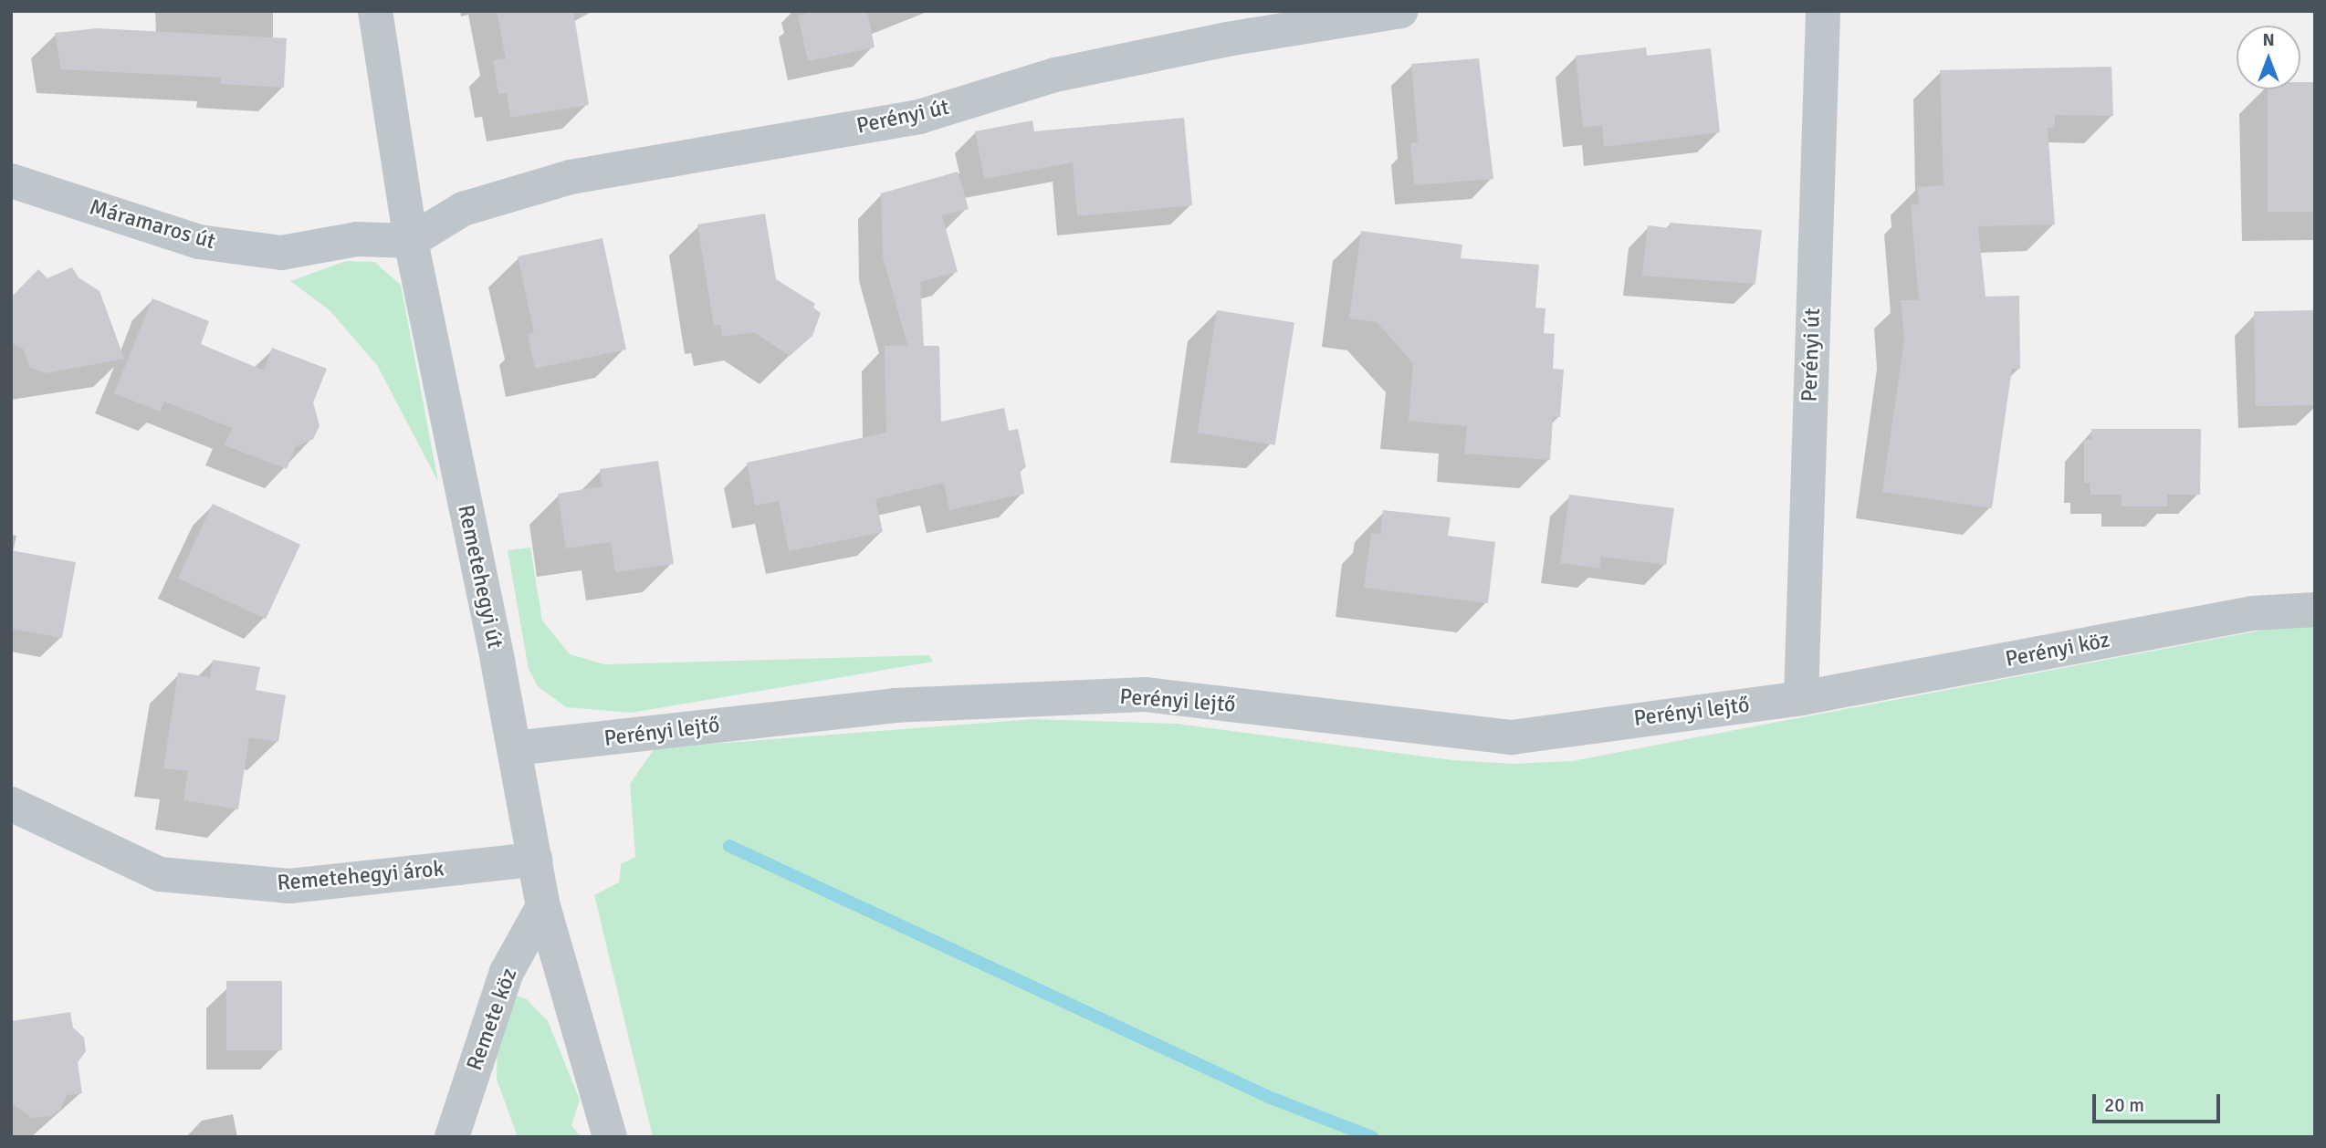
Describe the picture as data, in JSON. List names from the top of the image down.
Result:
{
  "streets": {
    "street": [
      "Perényi út",
      "Máramaros út",
      "Remetehegyi út",
      "Perényi köz",
      "Perényi lejtő",
      "Remetehegyi árok",
      "Remete köz"
    ]
  },
  "crossings": [
    ["Perényi út", "Máramaros út"],
    ["Perényi út", "Remetehegyi út"],
    ["Perényi út", "Perényi köz"],
    ["Perényi út", "Perényi lejtő"],
    ["Máramaros út", "Remetehegyi út"],
    ["Remetehegyi út", "Perényi lejtő"],
    ["Remetehegyi út", "Remetehegyi árok"],
    ["Remetehegyi út", "Remete köz"],
    ["Perényi köz", "Perényi lejtő"]
  ],
  "scale_bar": "20 m",
  "north": "top"
}
